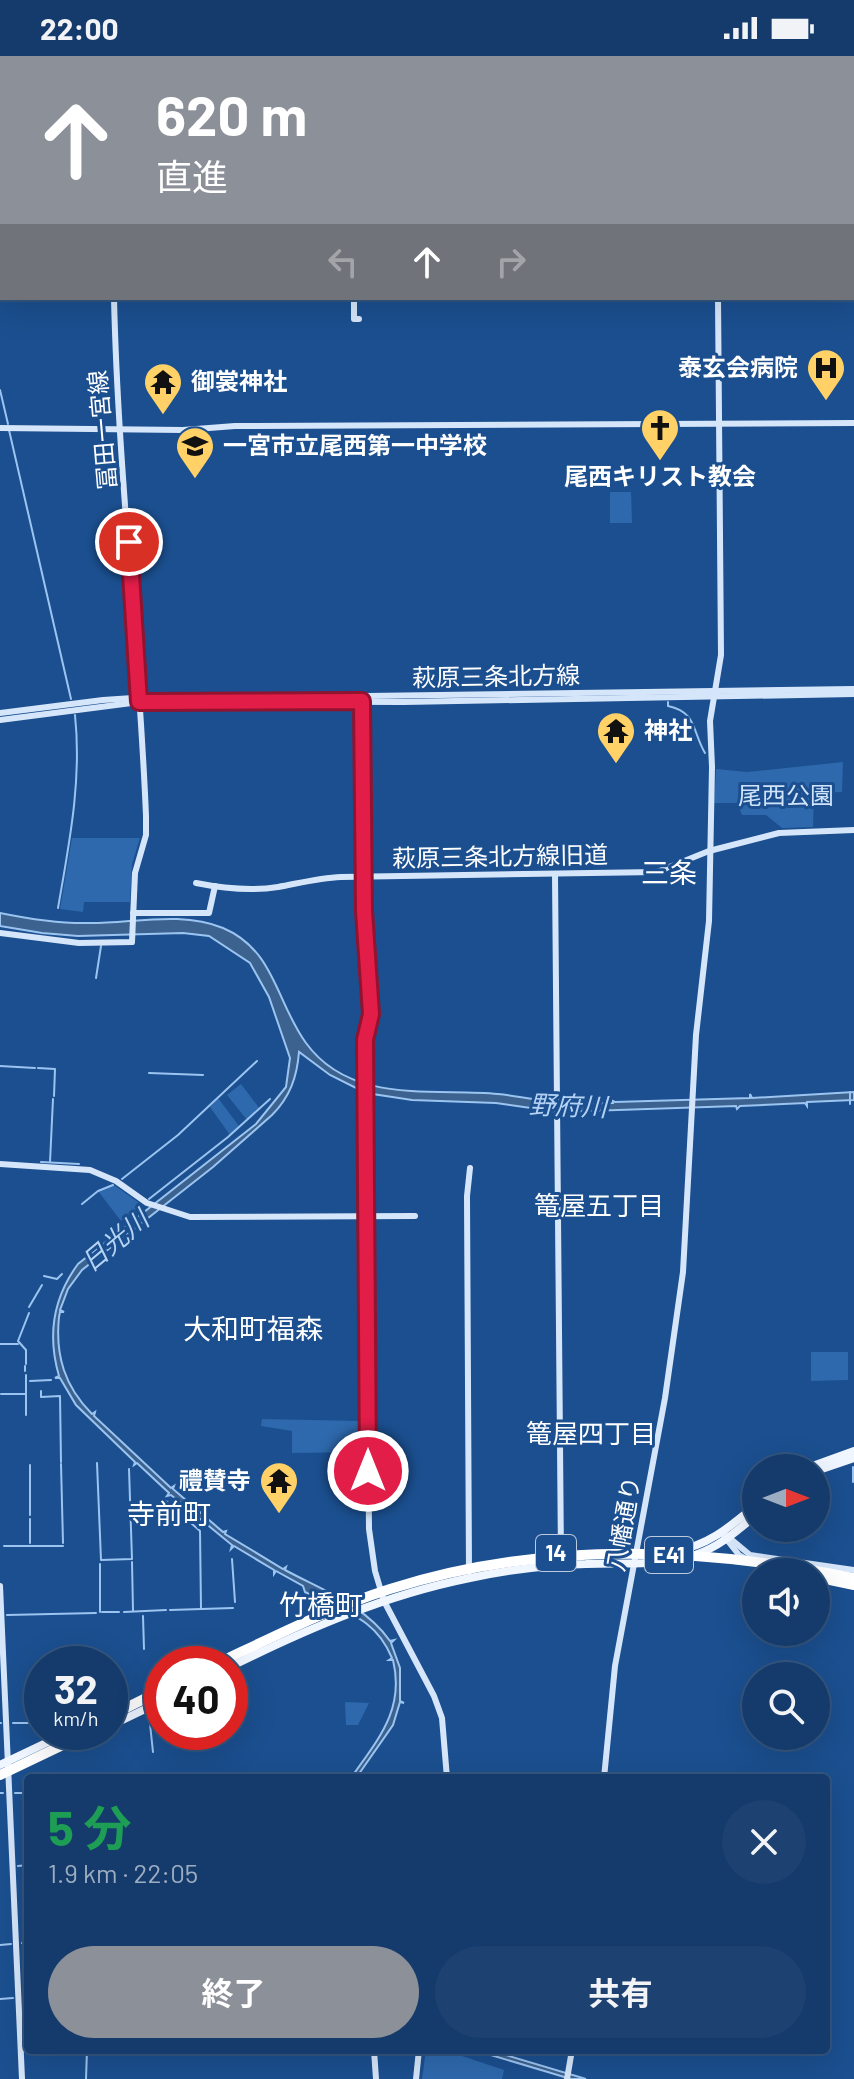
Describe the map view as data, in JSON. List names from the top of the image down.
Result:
{
  "streets": {
    "highway": ["E41"],
    "main road": ["14"],
    "street": [
      "冨田一宮線",
      "萩原三条北方線",
      "萩原三条北方線旧道",
      "八幡通り"
    ]
  },
  "crossings": [
    ["冨田一宮線", "萩原三条北方線"],
    ["萩原三条北方線", "八幡通り"],
    ["萩原三条北方線旧道", "八幡通り"],
    ["八幡通り", "14"]
  ],
  "districts": [
    "三条",
    "篭屋五丁目",
    "大和町福森",
    "篭屋四丁目",
    "寺前町",
    "竹橋町"
  ],
  "water": ["野府川", "日光川"],
  "parks": ["尾西公園"],
  "places": {
    "hospital": ["泰玄会病院"],
    "temple": ["御裳神社", "神社", "禮賛寺"],
    "church": ["尾西キリスト教会"],
    "school or university": ["一宮市立尾西第一中学校"]
  },
  "north": "right",
  "page": {
    "status": "22:00",
    "turn": ["620 m", "直進"],
    "speed": "32 km/h",
    "limit": "40",
    "heading": ["5 分", "1.9 km · 22:05"],
    "buttons": ["終了", "共有"]
  }
}
